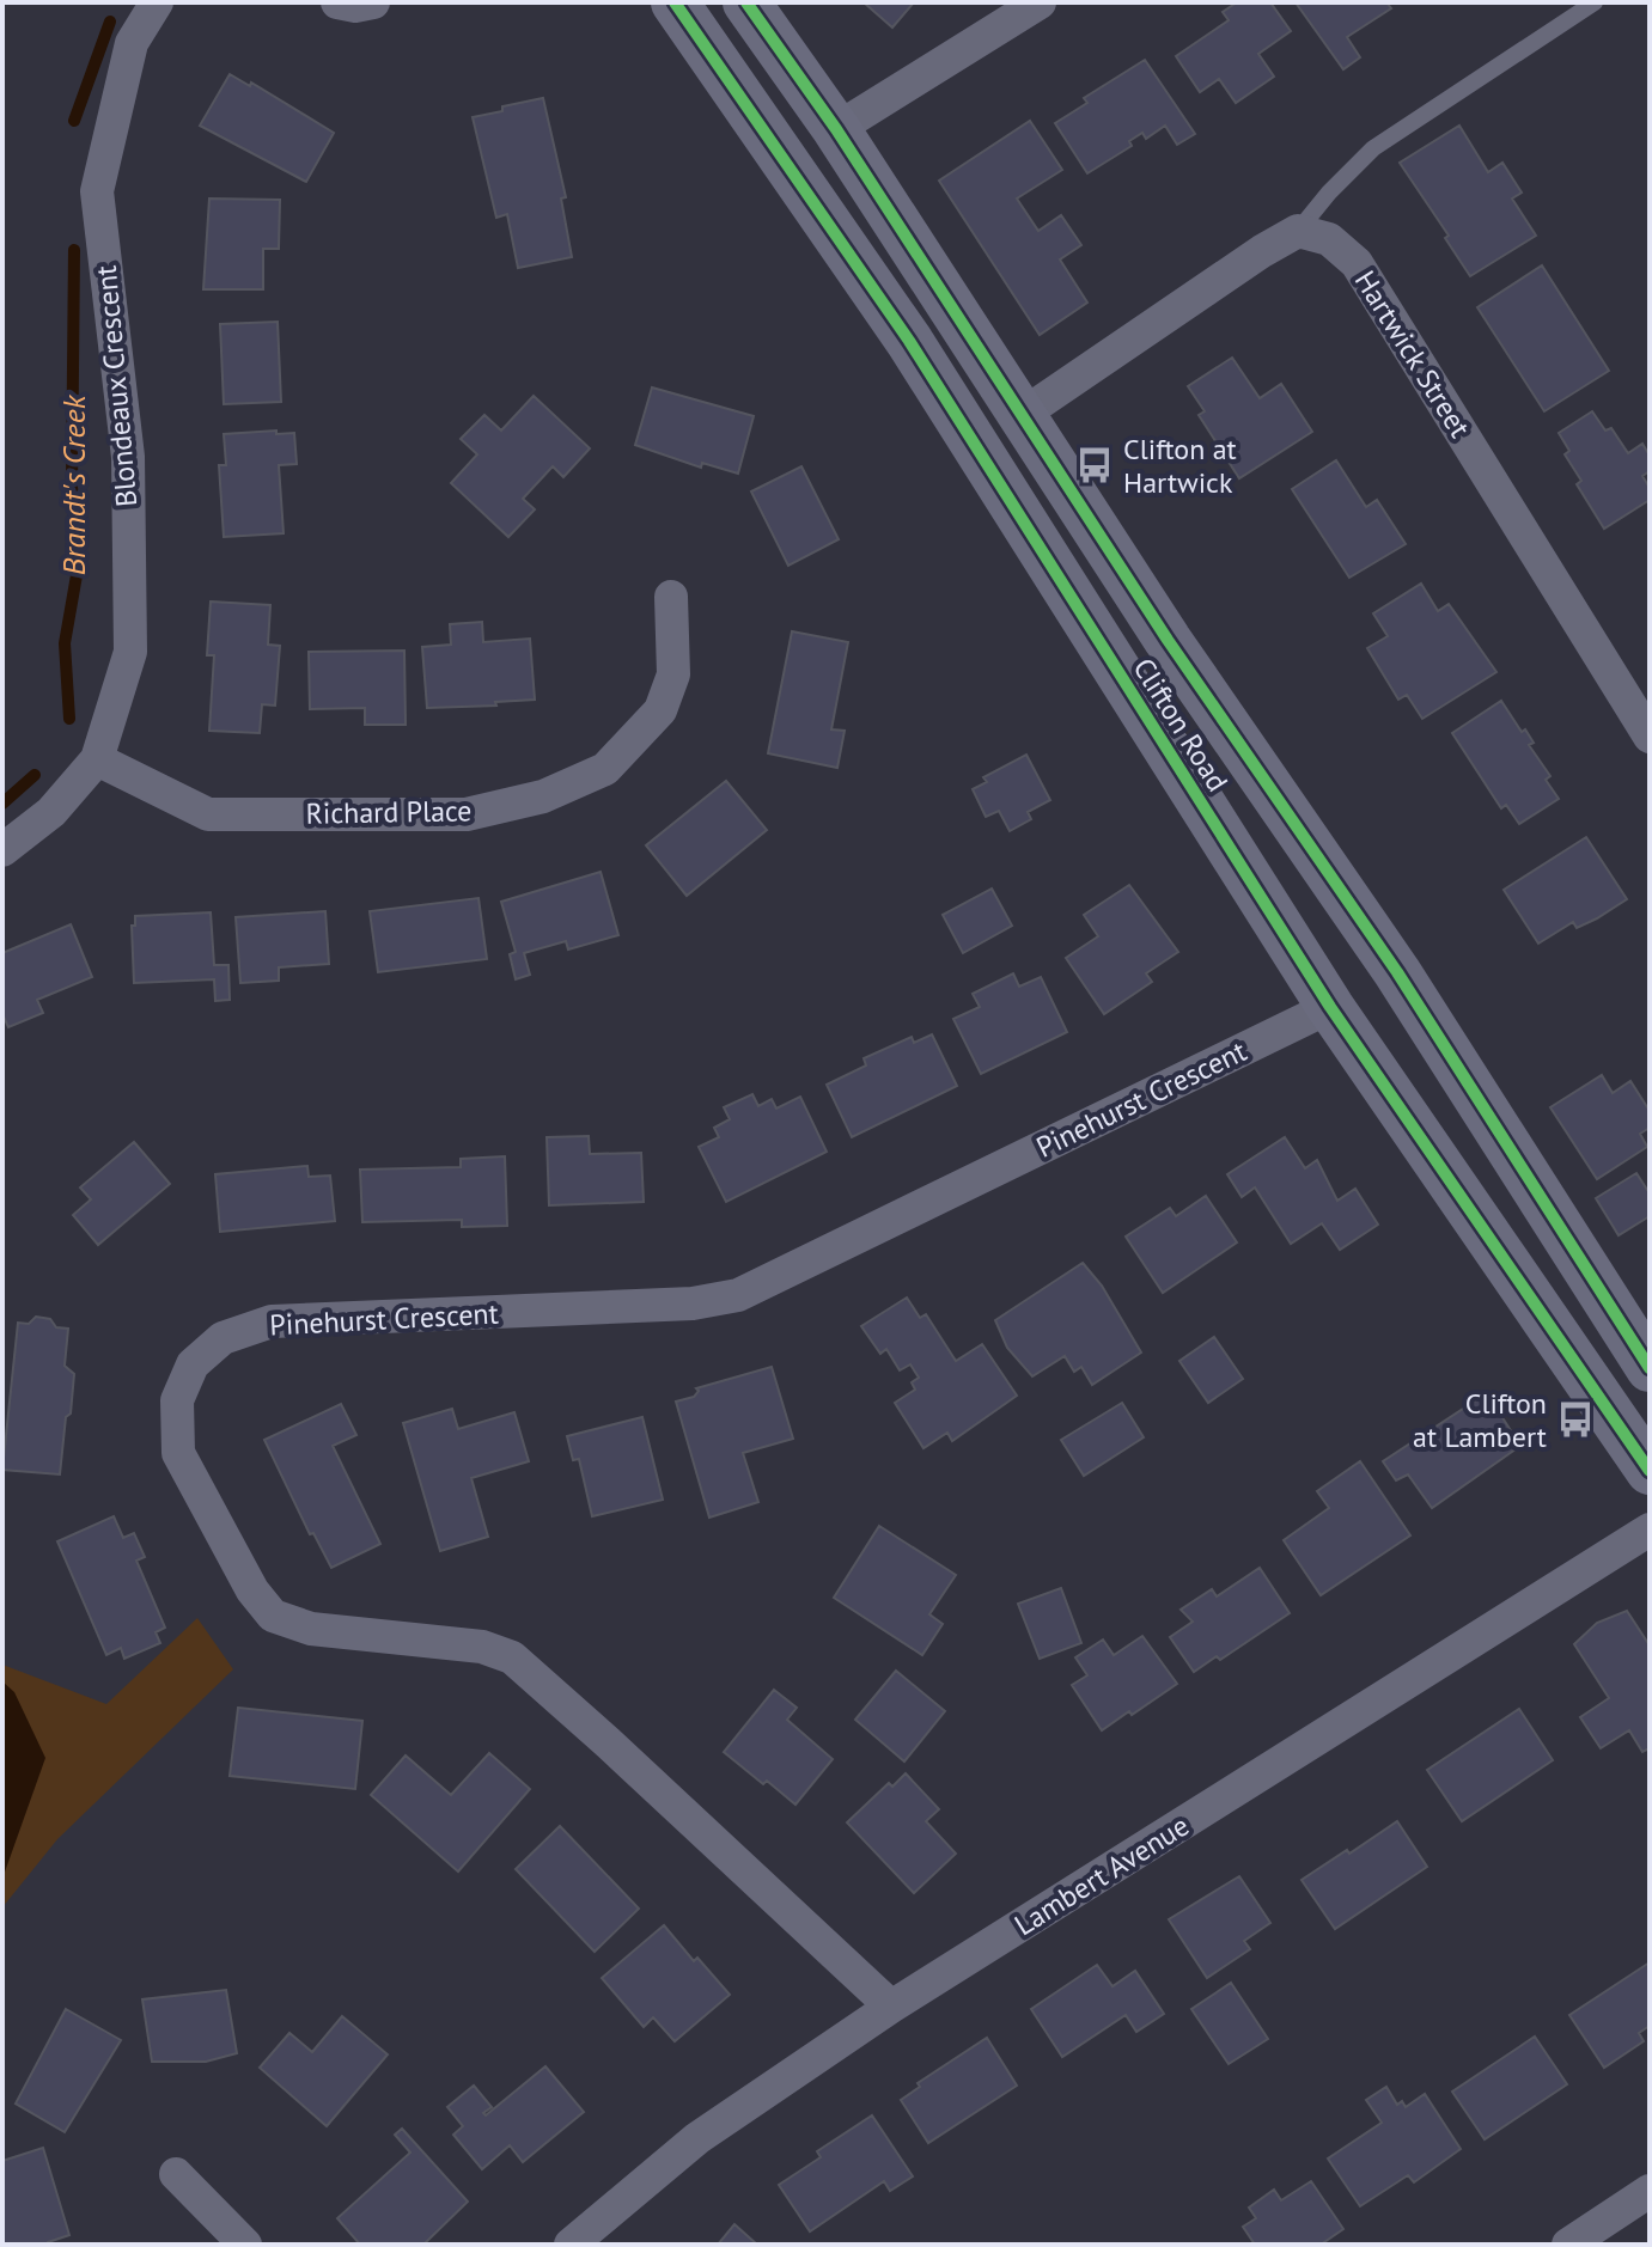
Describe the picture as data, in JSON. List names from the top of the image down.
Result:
{
  "streets": {
    "main road": ["Clifton Road"],
    "street": [
      "Hartwick Street",
      "Blondeaux Crescent",
      "Richard Place",
      "Pinehurst Crescent",
      "Lambert Avenue"
    ]
  },
  "crossings": [
    ["Blondeaux Crescent", "Richard Place"],
    ["Clifton Road", "Pinehurst Crescent"],
    ["Pinehurst Crescent", "Lambert Avenue"]
  ],
  "water": ["Brandt's Creek"],
  "places": {
    "bus stop": ["Clifton at Hartwick", "Clifton at Lambert"]
  }
}
